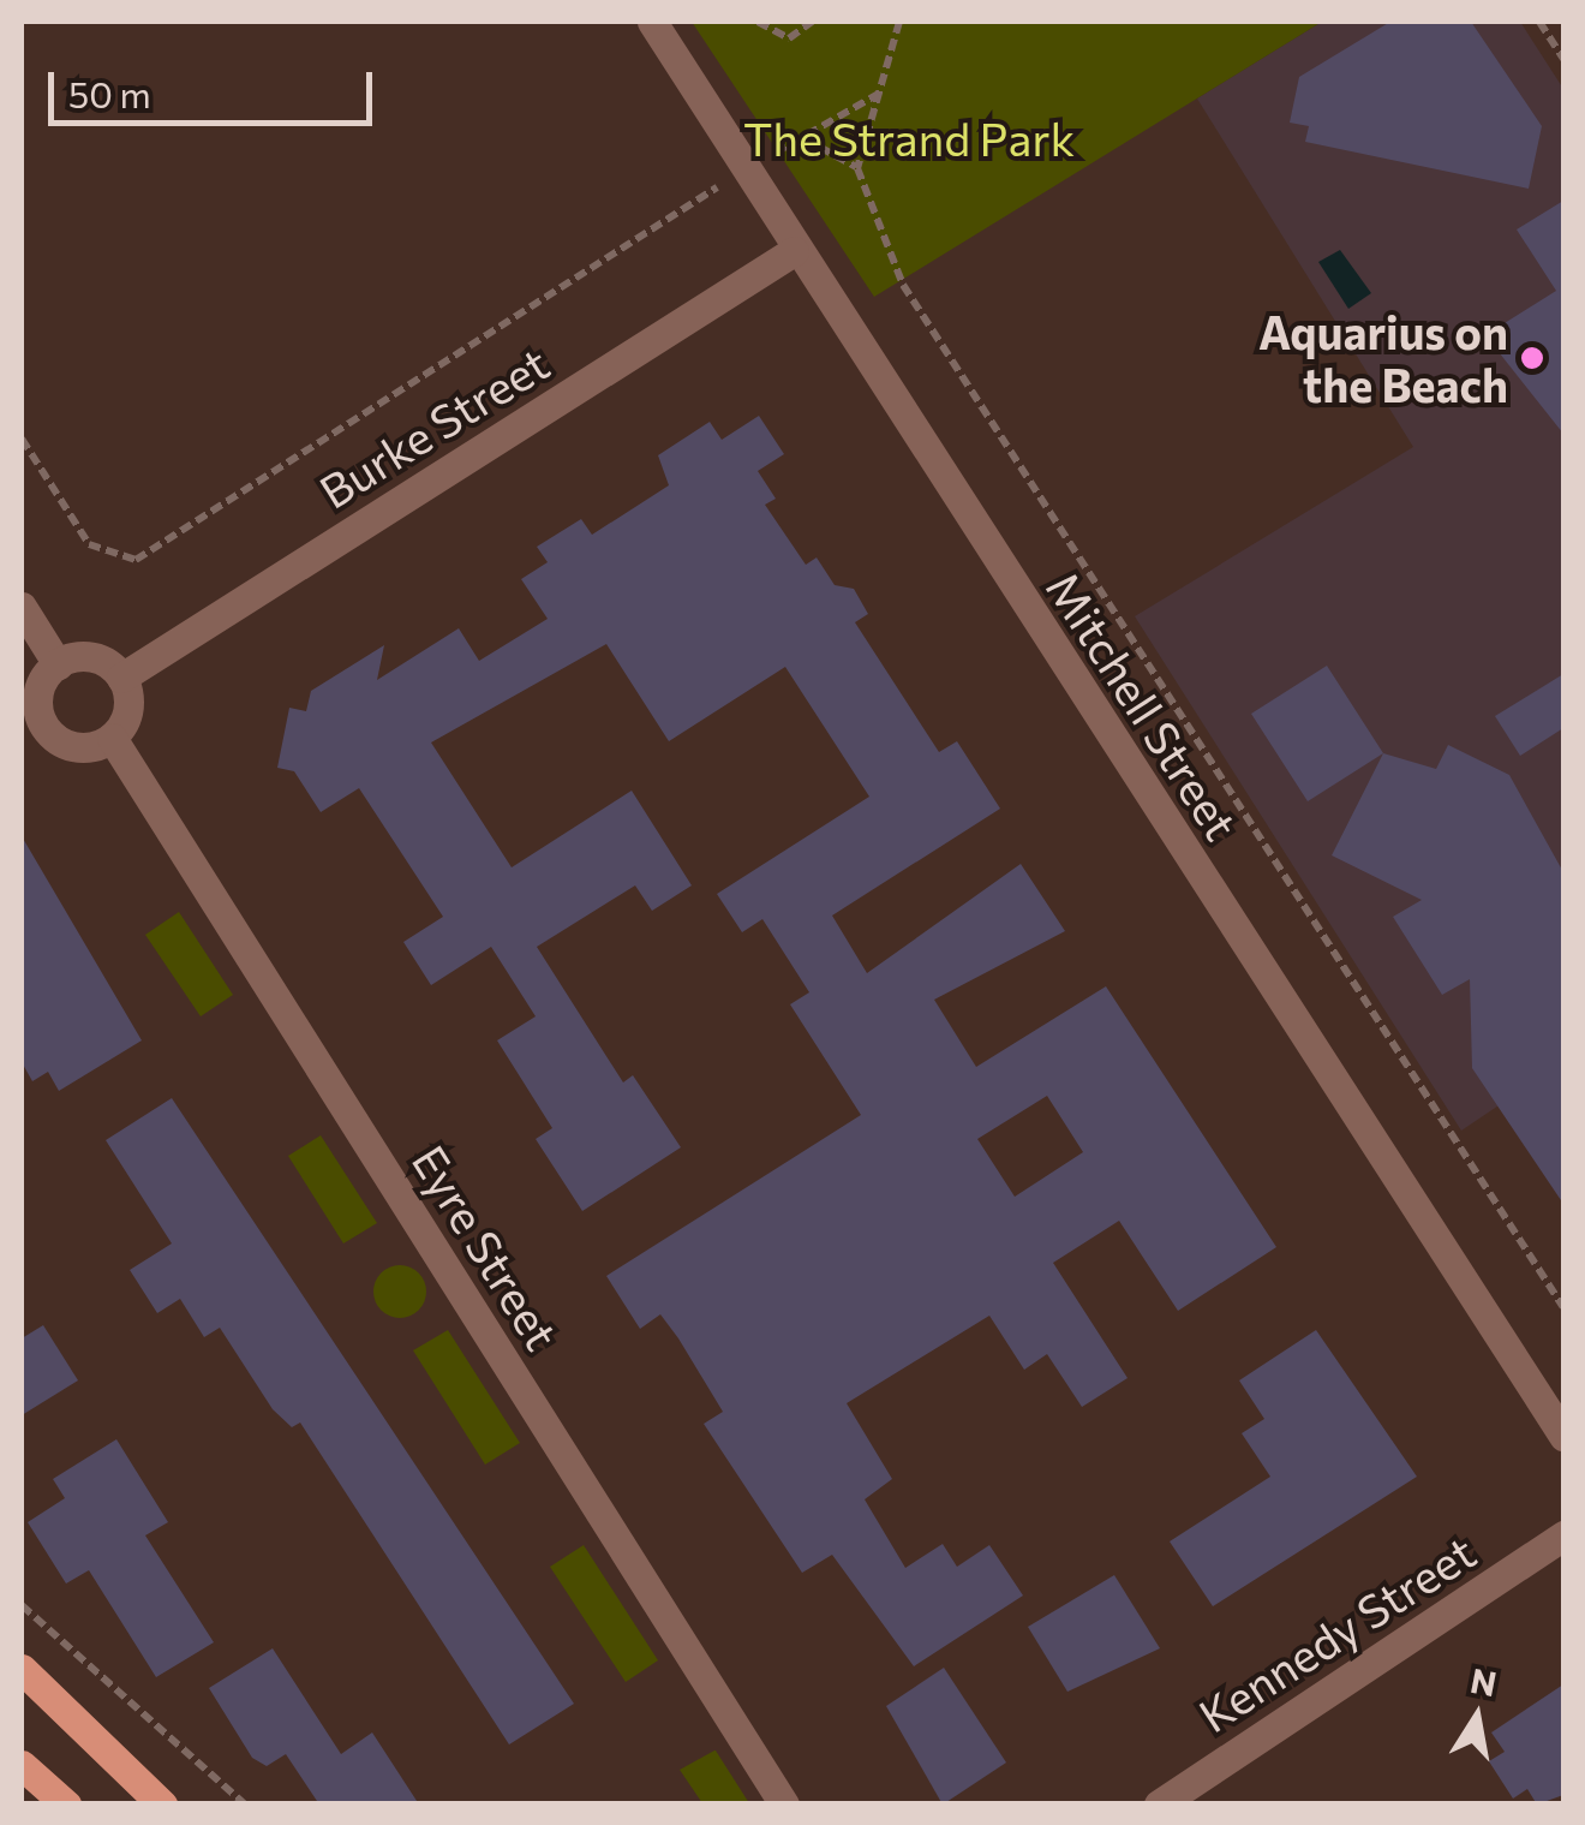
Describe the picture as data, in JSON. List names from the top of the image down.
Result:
{
  "streets": {
    "street": [
      "Burke Street",
      "Mitchell Street",
      "Eyre Street",
      "Kennedy Street"
    ]
  },
  "crossings": [
    ["Burke Street", "Mitchell Street"],
    ["Burke Street", "Eyre Street"]
  ],
  "parks": ["The Strand Park"],
  "places": ["Aquarius on the Beach"],
  "scale_bar": "50 m",
  "north": "top"
}
